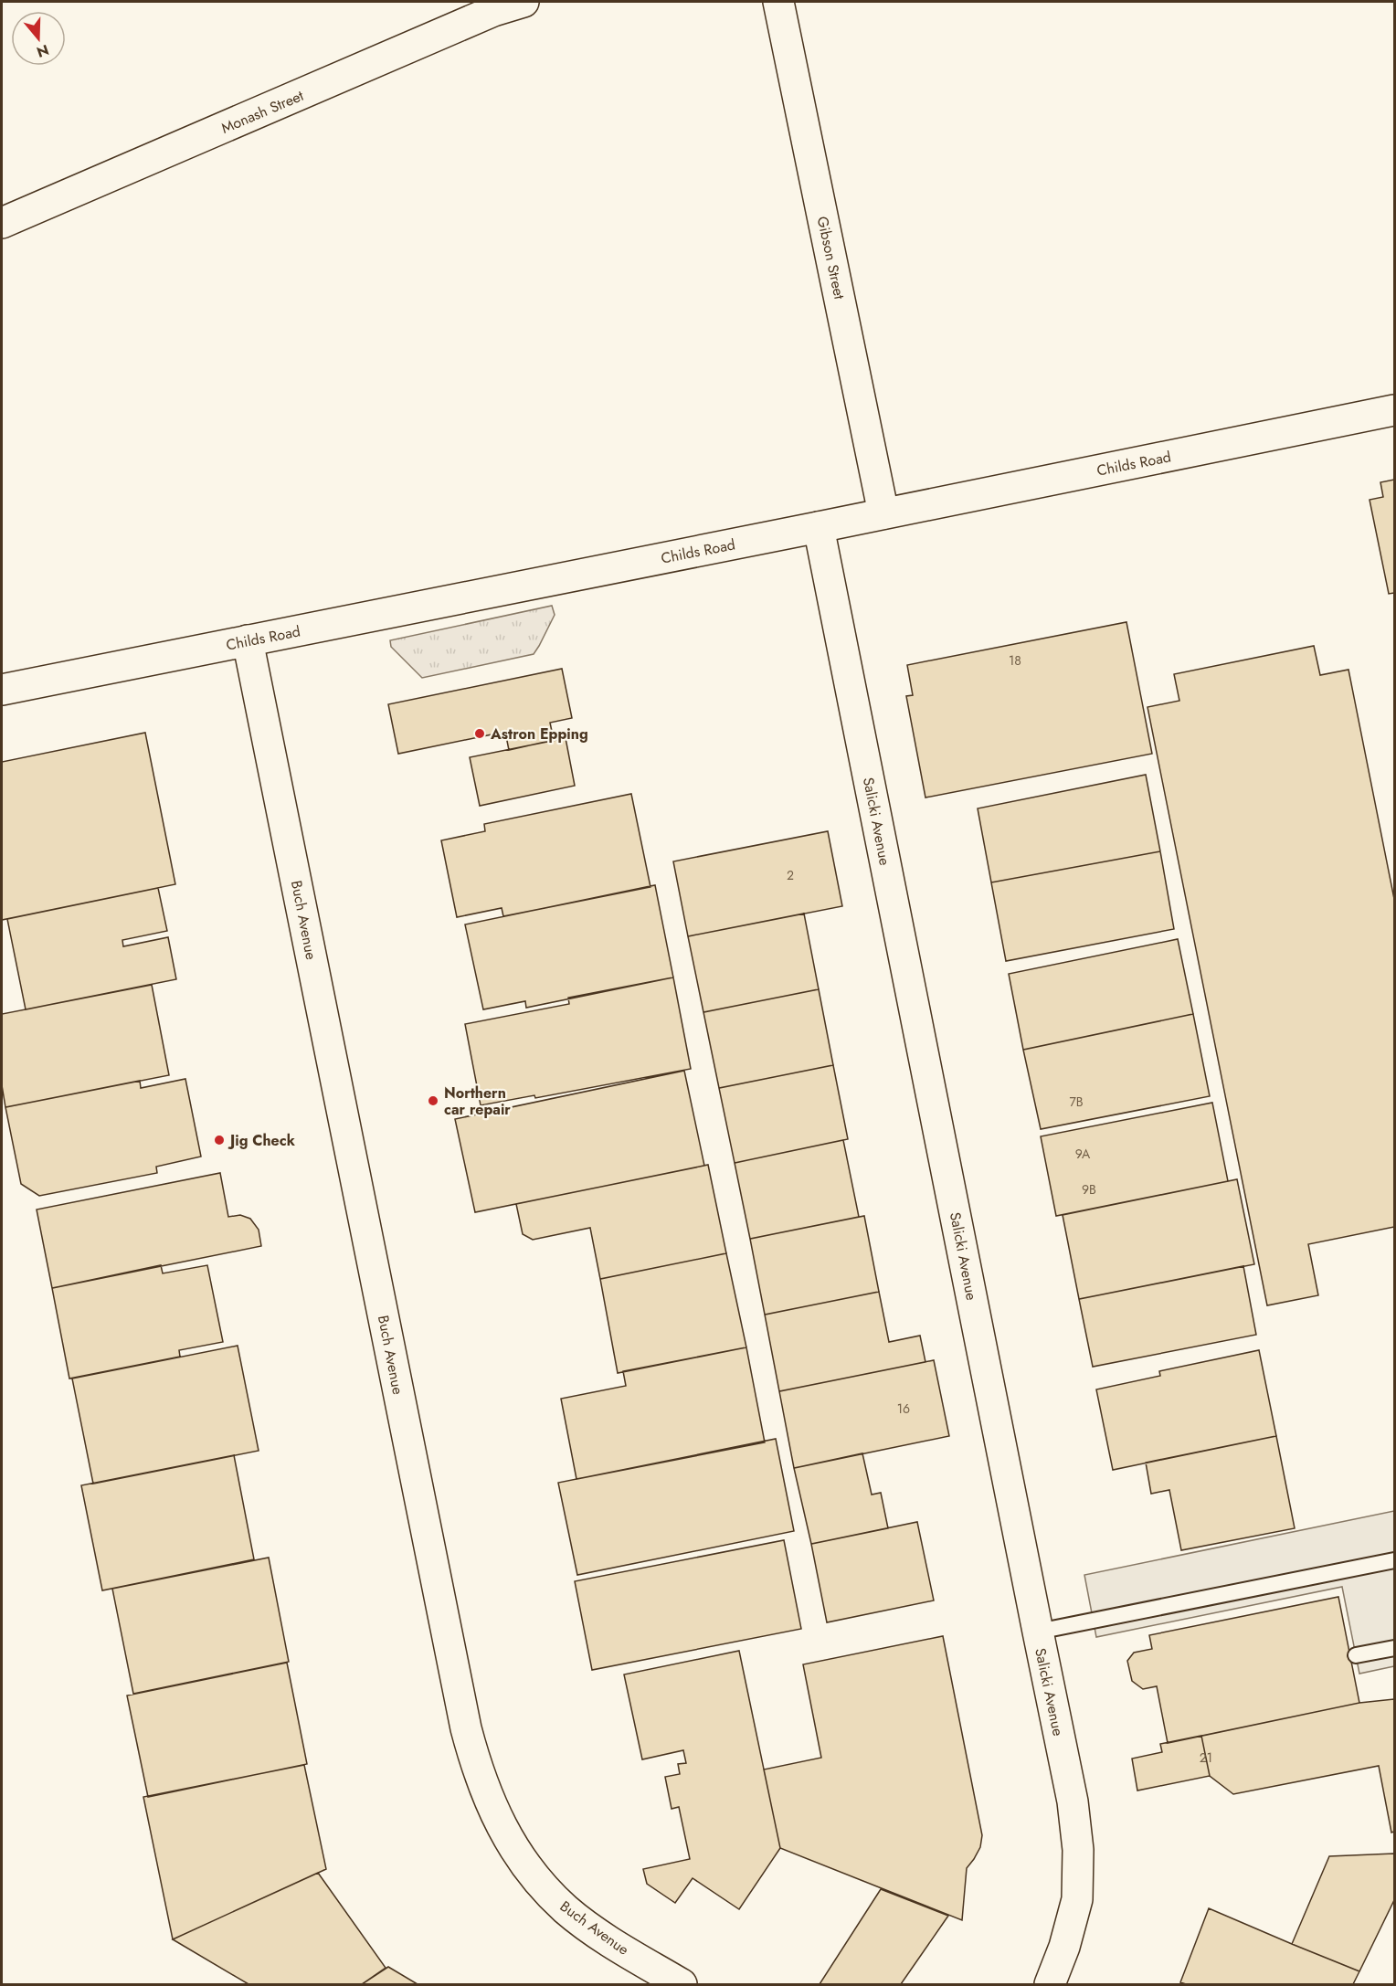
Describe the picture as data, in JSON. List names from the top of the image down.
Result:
{
  "streets": {
    "street": [
      "Monash Street",
      "Gibson Street",
      "Childs Road",
      "Salicki Avenue",
      "Buch Avenue"
    ]
  },
  "crossings": [
    ["Gibson Street", "Childs Road"],
    ["Childs Road", "Salicki Avenue"],
    ["Childs Road", "Buch Avenue"]
  ],
  "places": ["Astron Epping", "Northern car repair", "Jig Check"],
  "house_numbers": [
    "18",
    "2",
    "7B",
    "9A",
    "9B",
    "16",
    "21"
  ],
  "north": "bottom"
}
